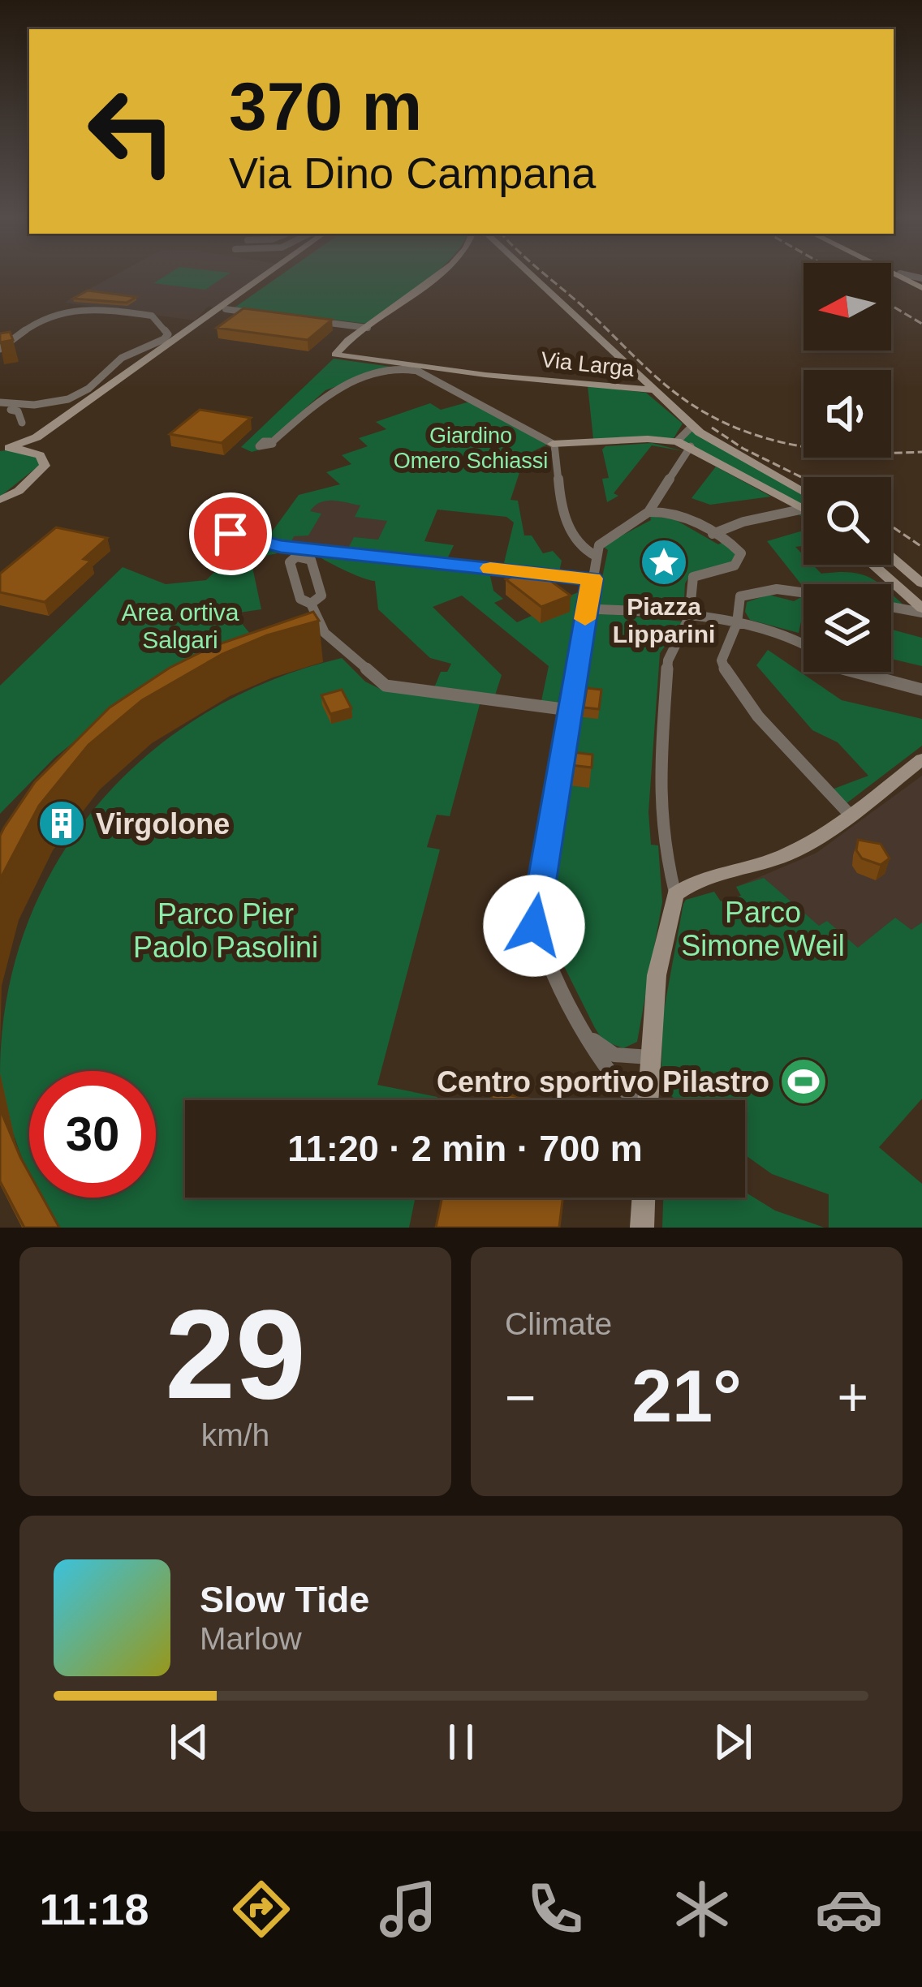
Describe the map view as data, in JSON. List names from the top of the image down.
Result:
{
  "streets": {
    "street": ["Via Larga"]
  },
  "parks": [
    "Giardino Omero Schiassi",
    "Area ortiva Salgari",
    "Parco Simone Weil",
    "Parco Pier Paolo Pasolini"
  ],
  "places": {
    "place": ["Piazza Lipparini"],
    "building": ["Virgolone"],
    "sports": ["Centro sportivo Pilastro"]
  },
  "north": "left",
  "page": {
    "turn": ["370 m", "Via Dino Campana"],
    "limit": "30",
    "trip": "11:20 · 2 min · 700 m",
    "tile": [
      ["29", "km/h"],
      "Climate"
    ],
    "heat": ["−", "21°", "+"],
    "song": ["Slow Tide", "Marlow"],
    "tabs": "11:18"
  }
}
